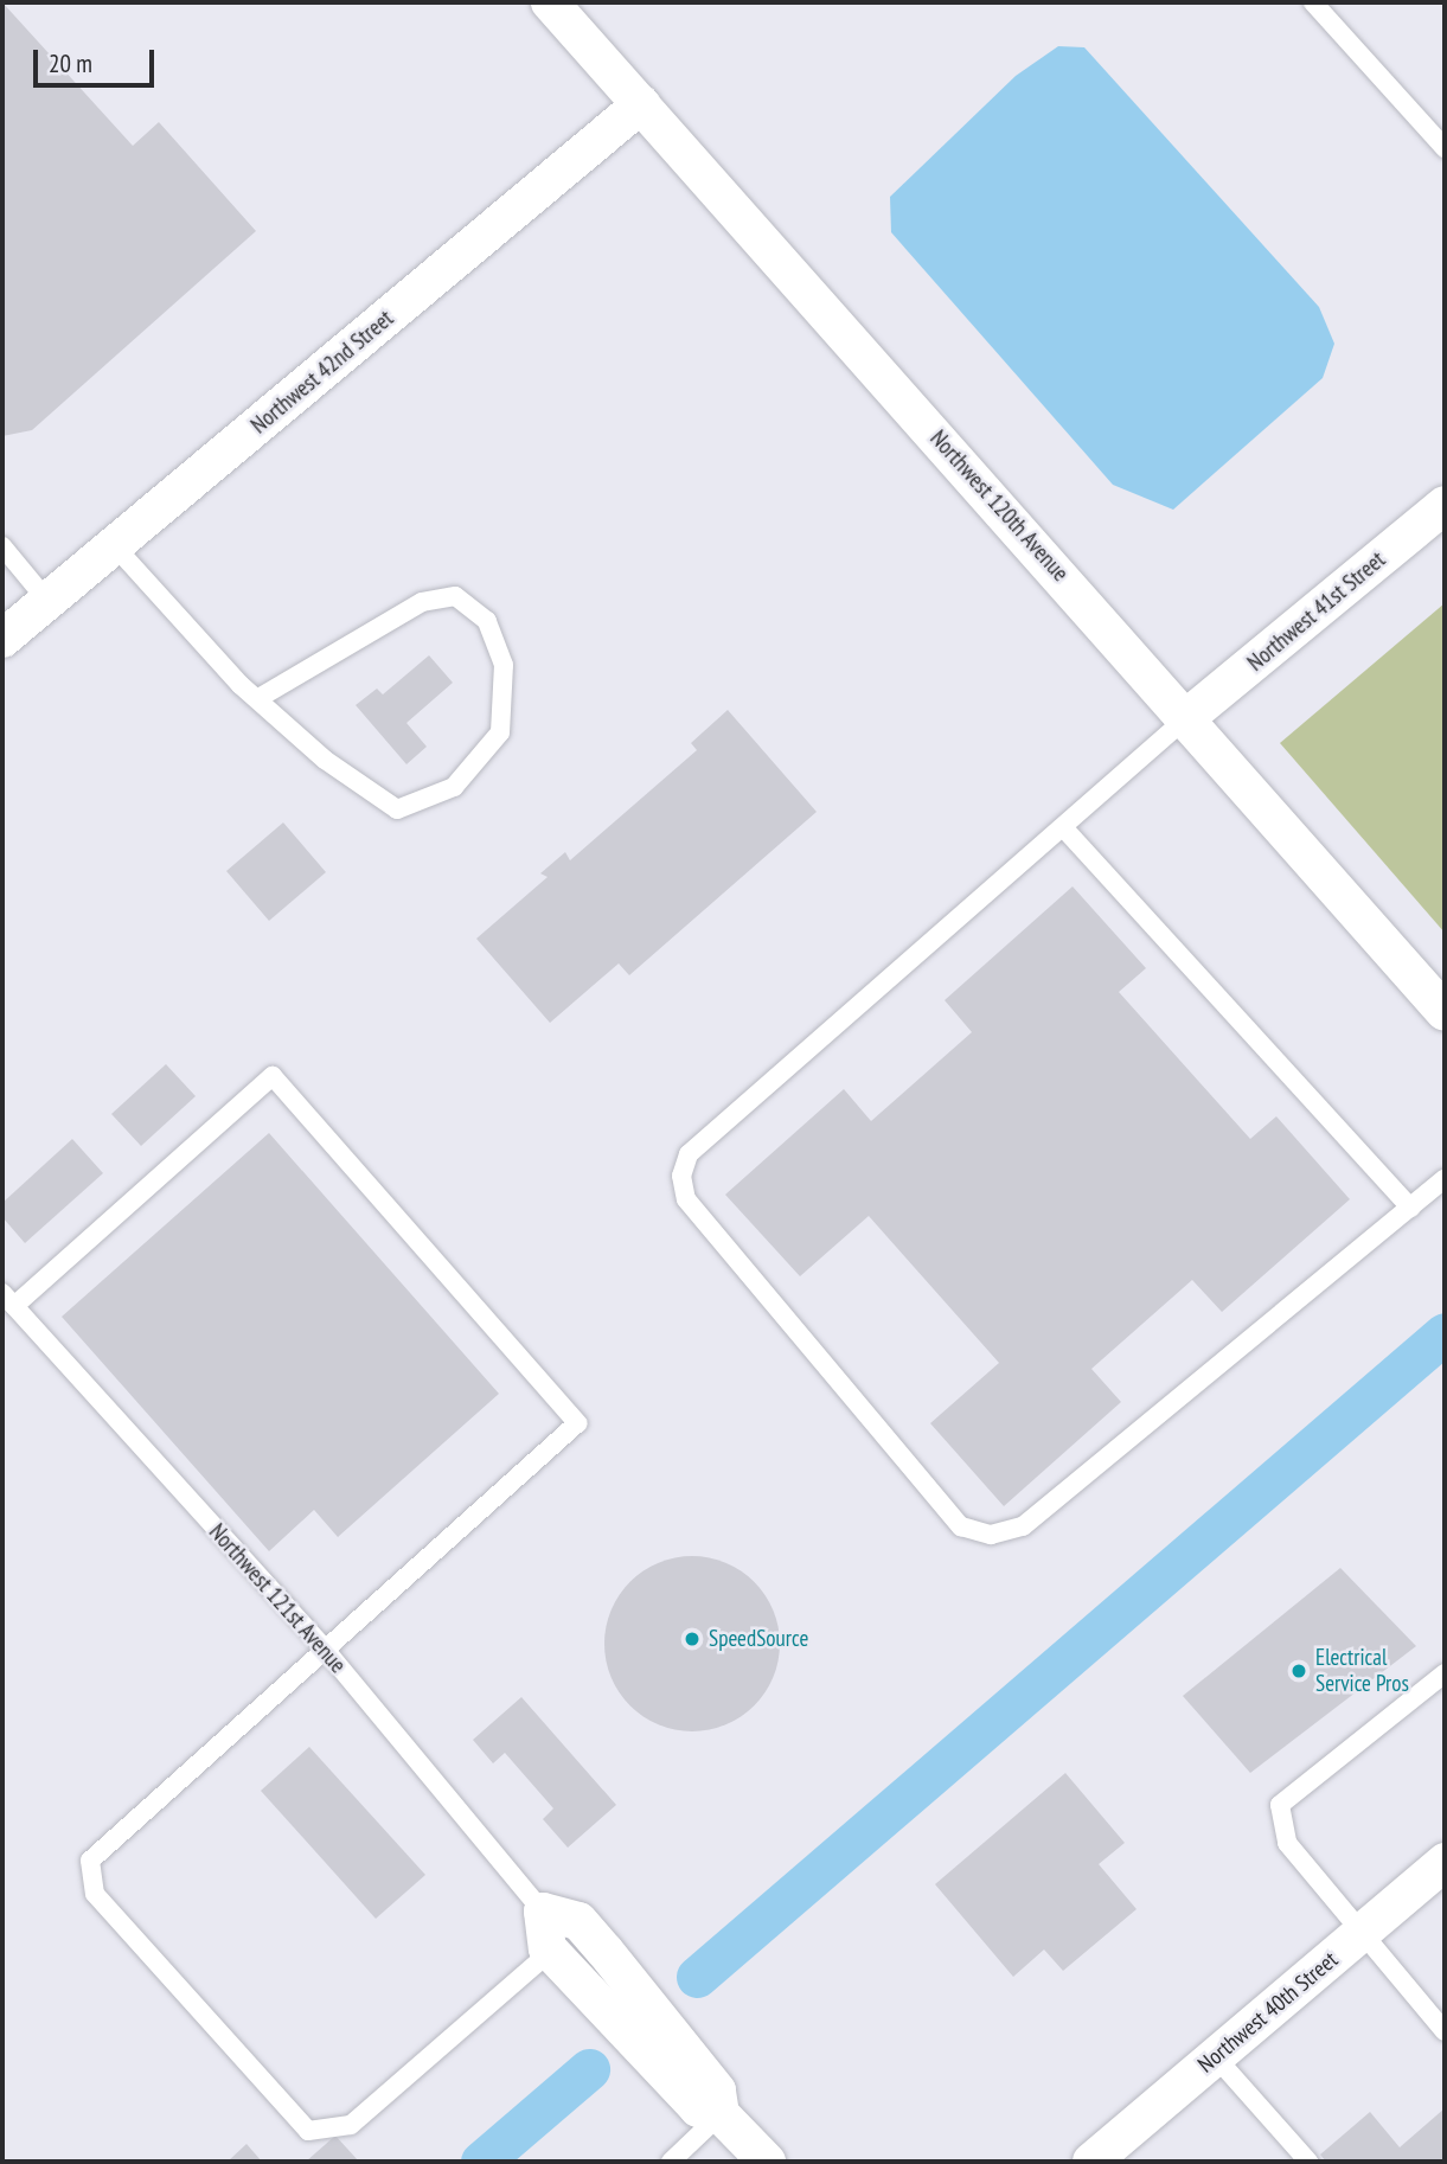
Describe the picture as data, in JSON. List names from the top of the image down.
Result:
{
  "streets": {
    "street": [
      "Northwest 42nd Street",
      "Northwest 120th Avenue",
      "Northwest 41st Street",
      "Northwest 121st Avenue",
      "Northwest 40th Street"
    ]
  },
  "crossings": [
    ["Northwest 42nd Street", "Northwest 120th Avenue"],
    ["Northwest 120th Avenue", "Northwest 41st Street"]
  ],
  "places": ["SpeedSource", "Electrical Service Pros"],
  "scale_bar": "20 m"
}
